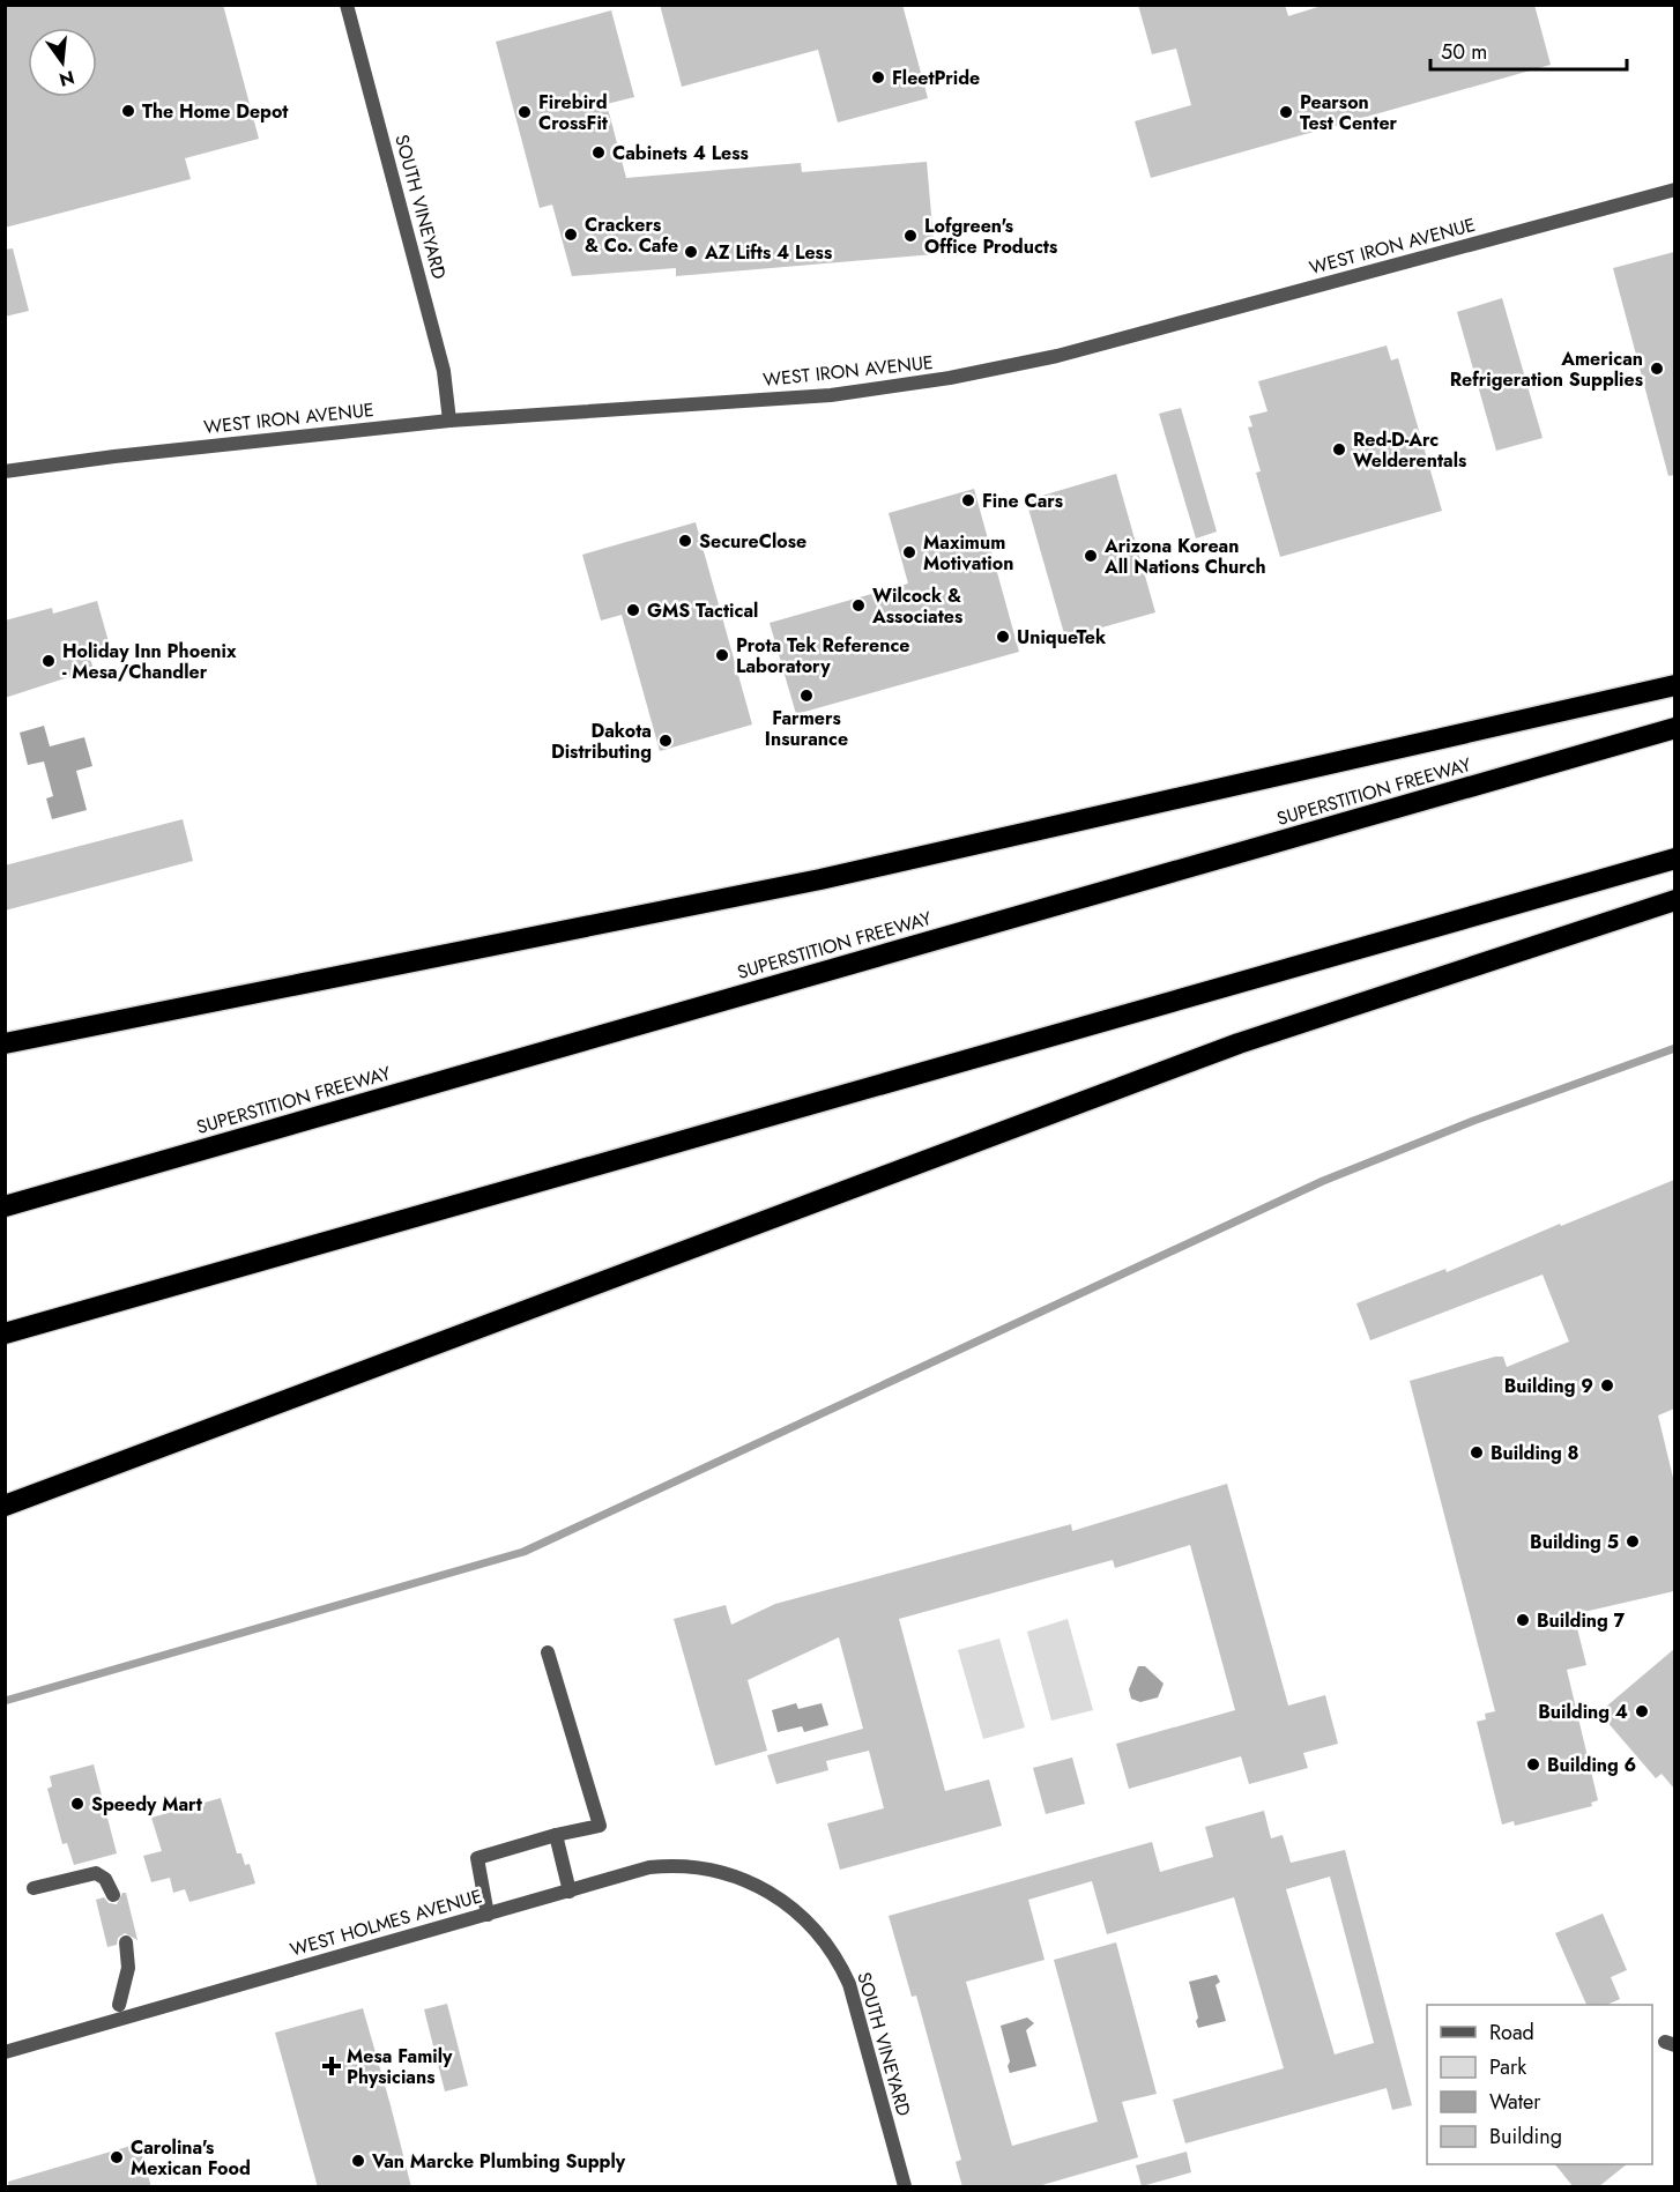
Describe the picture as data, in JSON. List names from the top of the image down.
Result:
{
  "streets": {
    "highway": ["SUPERSTITION FREEWAY"],
    "street": ["SOUTH VINEYARD", "WEST IRON AVENUE", "WEST HOLMES AVENUE"]
  },
  "crossings": [
    ["SOUTH VINEYARD", "WEST IRON AVENUE"],
    ["SOUTH VINEYARD", "WEST HOLMES AVENUE"]
  ],
  "places": {
    "other": [
      "FleetPride",
      "The Home Depot",
      "Firebird CrossFit",
      "Pearson Test Center",
      "Cabinets 4 Less",
      "Crackers & Co. Cafe",
      "Lofgreen's Office Products",
      "AZ Lifts 4 Less",
      "American Refrigeration Supplies",
      "Red-D-Arc Welderentals",
      "Fine Cars",
      "SecureClose",
      "Maximum Motivation",
      "Arizona Korean All Nations Church",
      "Wilcock & Associates",
      "GMS Tactical",
      "UniqueTek",
      "Prota Tek Reference Laboratory",
      "Holiday Inn Phoenix - Mesa/Chandler",
      "Farmers Insurance",
      "Dakota Distributing",
      "Building 9",
      "Building 8",
      "Building 5",
      "Building 7",
      "Building 4",
      "Building 6",
      "Speedy Mart",
      "Carolina's Mexican Food",
      "Van Marcke Plumbing Supply"
    ],
    "health": ["Mesa Family Physicians"]
  },
  "legend": [
    "Road",
    "Park",
    "Water",
    "Building"
  ],
  "scale_bar": "50 m",
  "north": "bottom"
}
